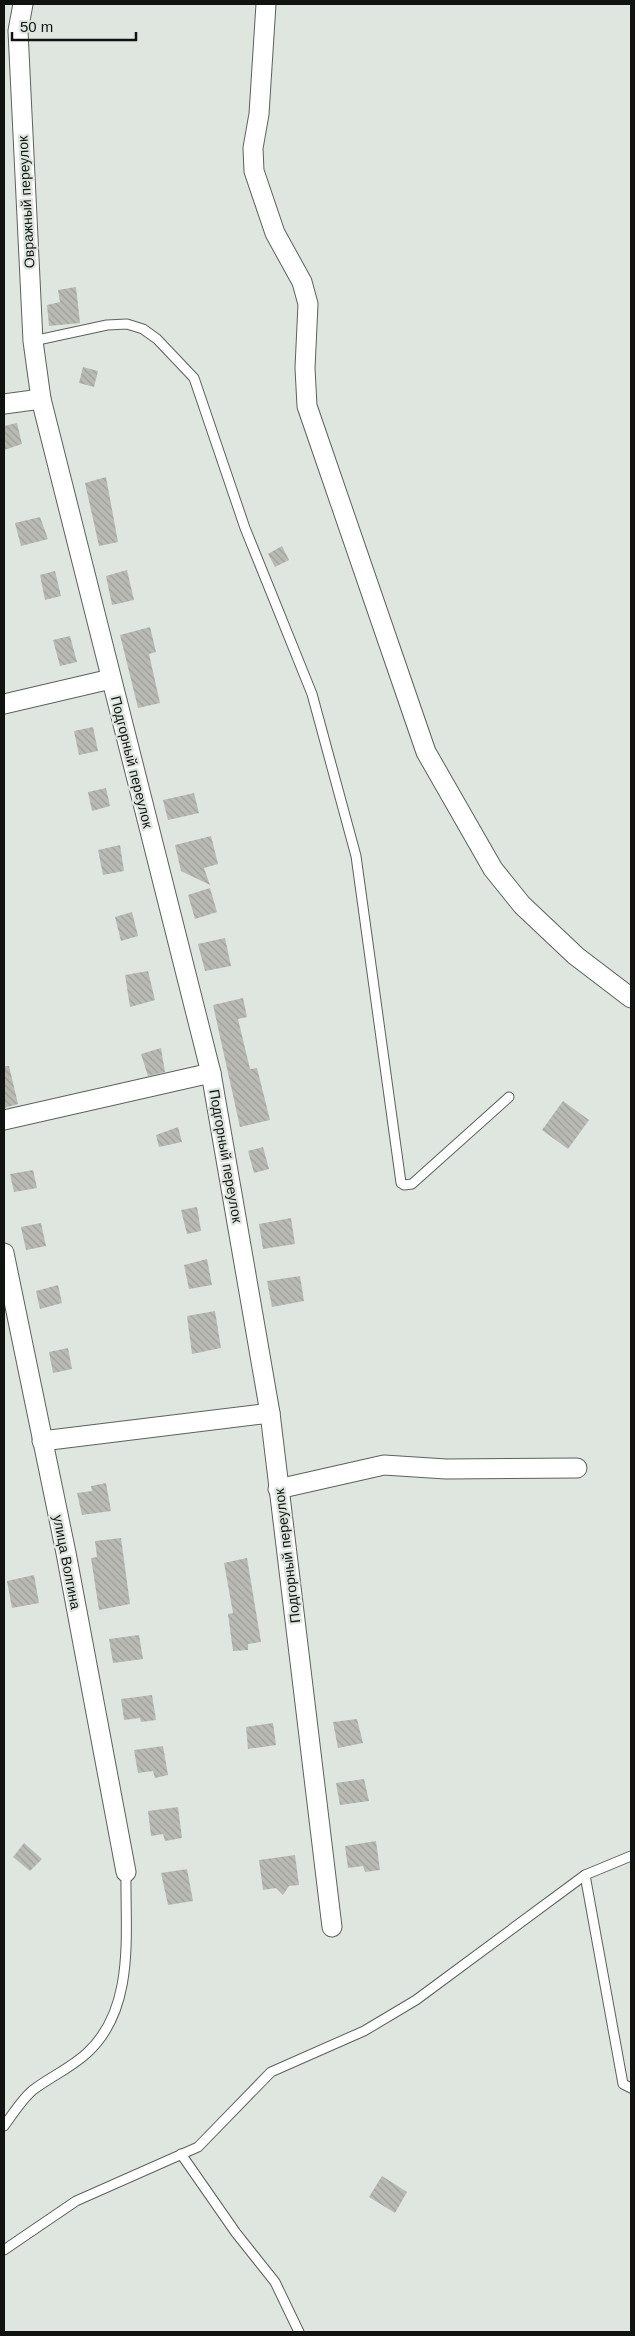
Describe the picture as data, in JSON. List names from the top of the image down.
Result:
{
  "streets": {
    "street": ["Овражный переулок", "Подгорный переулок", "улица Волгина"]
  },
  "crossings": [
    ["Овражный переулок", "Подгорный переулок"]
  ],
  "scale_bar": "50 m"
}
